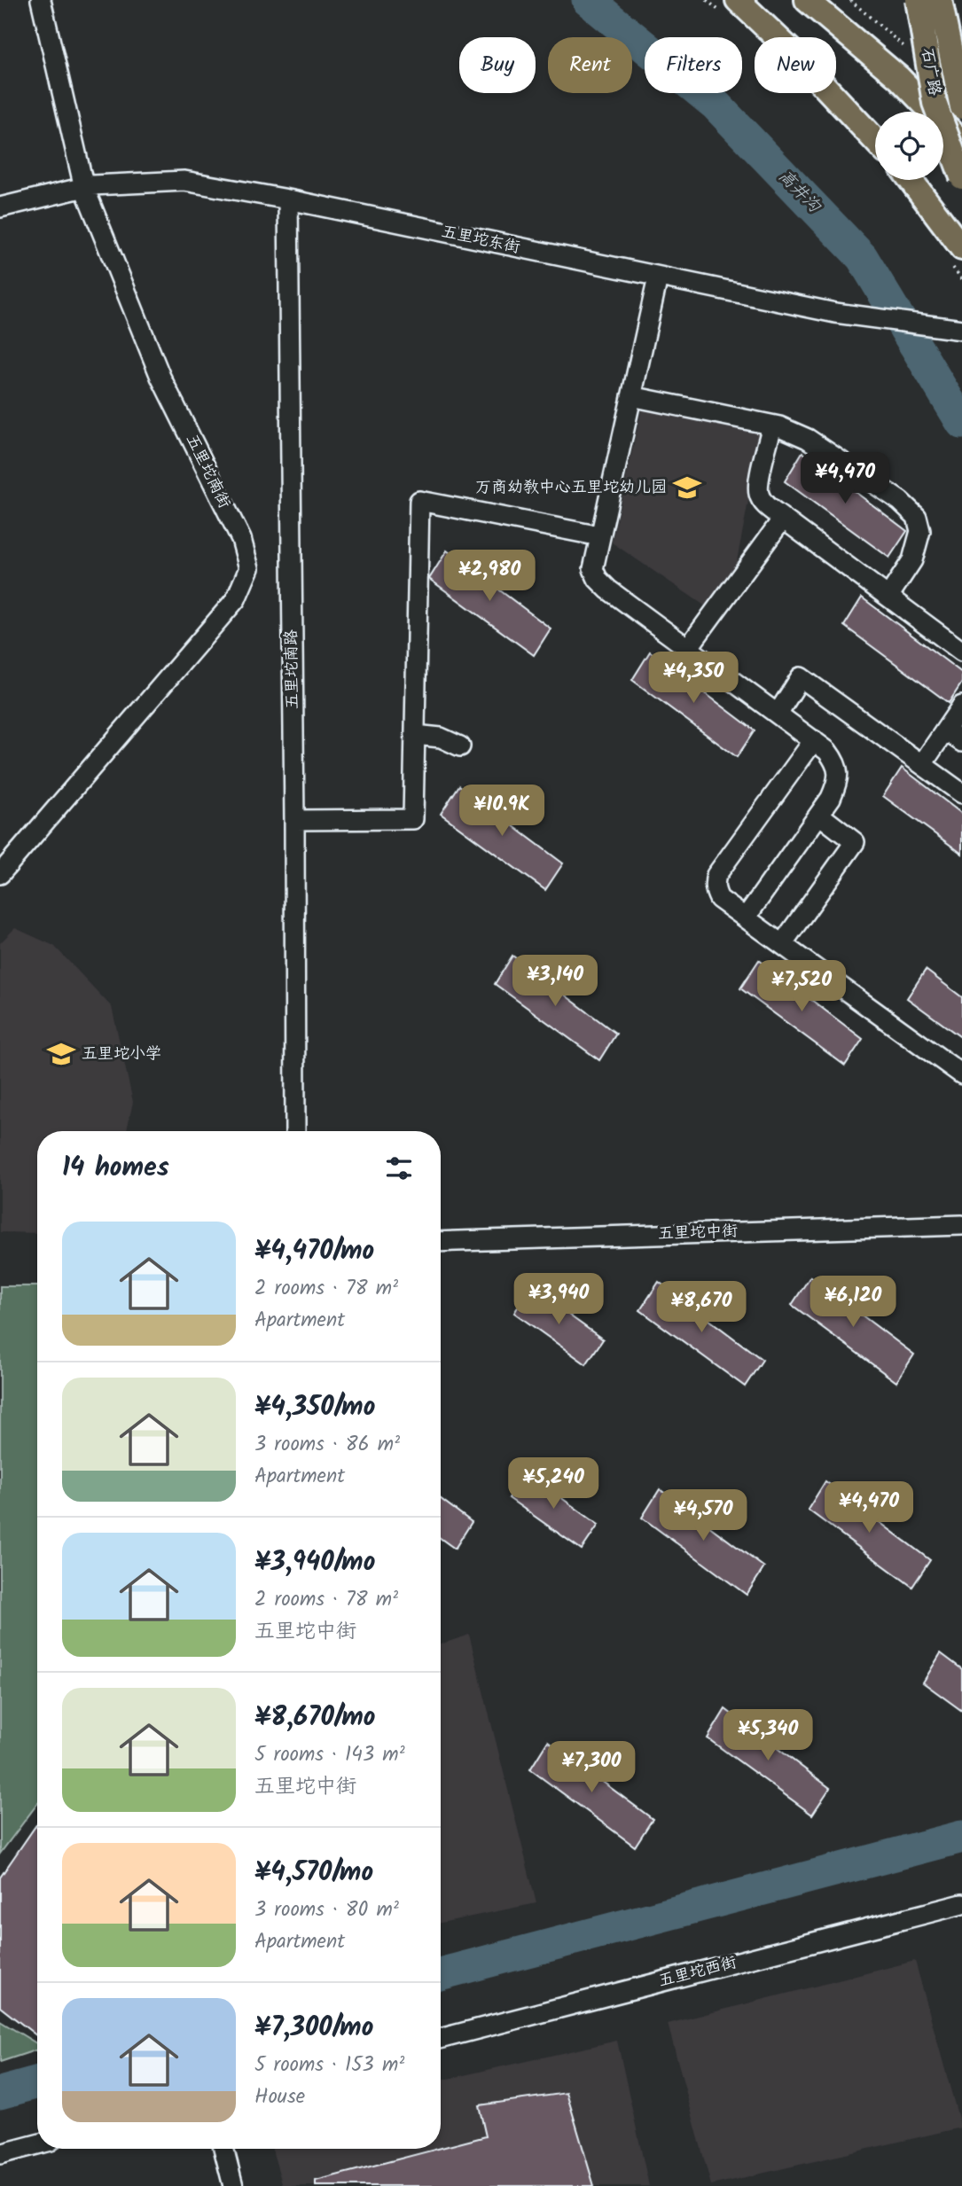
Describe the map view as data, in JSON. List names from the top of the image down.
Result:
{
  "streets": {
    "main road": ["石广路"],
    "street": [
      "五里坨东街",
      "五里坨南街",
      "五里坨南路",
      "五里坨中街",
      "五里坨西街"
    ]
  },
  "crossings": [
    ["五里坨东街", "五里坨南街"],
    ["五里坨东街", "五里坨南路"]
  ],
  "water": ["高井沟"],
  "places": {
    "school or university": ["万商幼教中心五里坨幼儿园", "五里坨小学"]
  },
  "page": {
    "chip": [
      "Buy",
      "Rent",
      "Filters",
      "New"
    ],
    "price": [
      "¥4,470",
      "¥2,980",
      "¥4,350",
      "¥10.9K",
      "¥3,140",
      "¥7,520",
      "¥3,940",
      "¥6,120",
      "¥8,670",
      "¥5,240",
      "¥4,470",
      "¥4,570",
      "¥5,340",
      "¥7,300"
    ],
    "heading": "14 homes",
    "list": [
      {
        "name": "¥4,470/mo",
        "note": "2 rooms · 78 m² · Apartment"
      },
      {
        "name": "¥4,350/mo",
        "note": "3 rooms · 86 m² · Apartment"
      },
      {
        "name": "¥3,940/mo",
        "note": "2 rooms · 78 m² · 五里坨中街"
      },
      {
        "name": "¥8,670/mo",
        "note": "5 rooms · 143 m² · 五里坨中街"
      },
      {
        "name": "¥4,570/mo",
        "note": "3 rooms · 80 m² · Apartment"
      },
      {
        "name": "¥7,300/mo",
        "note": "5 rooms · 153 m² · House"
      }
    ]
  }
}
